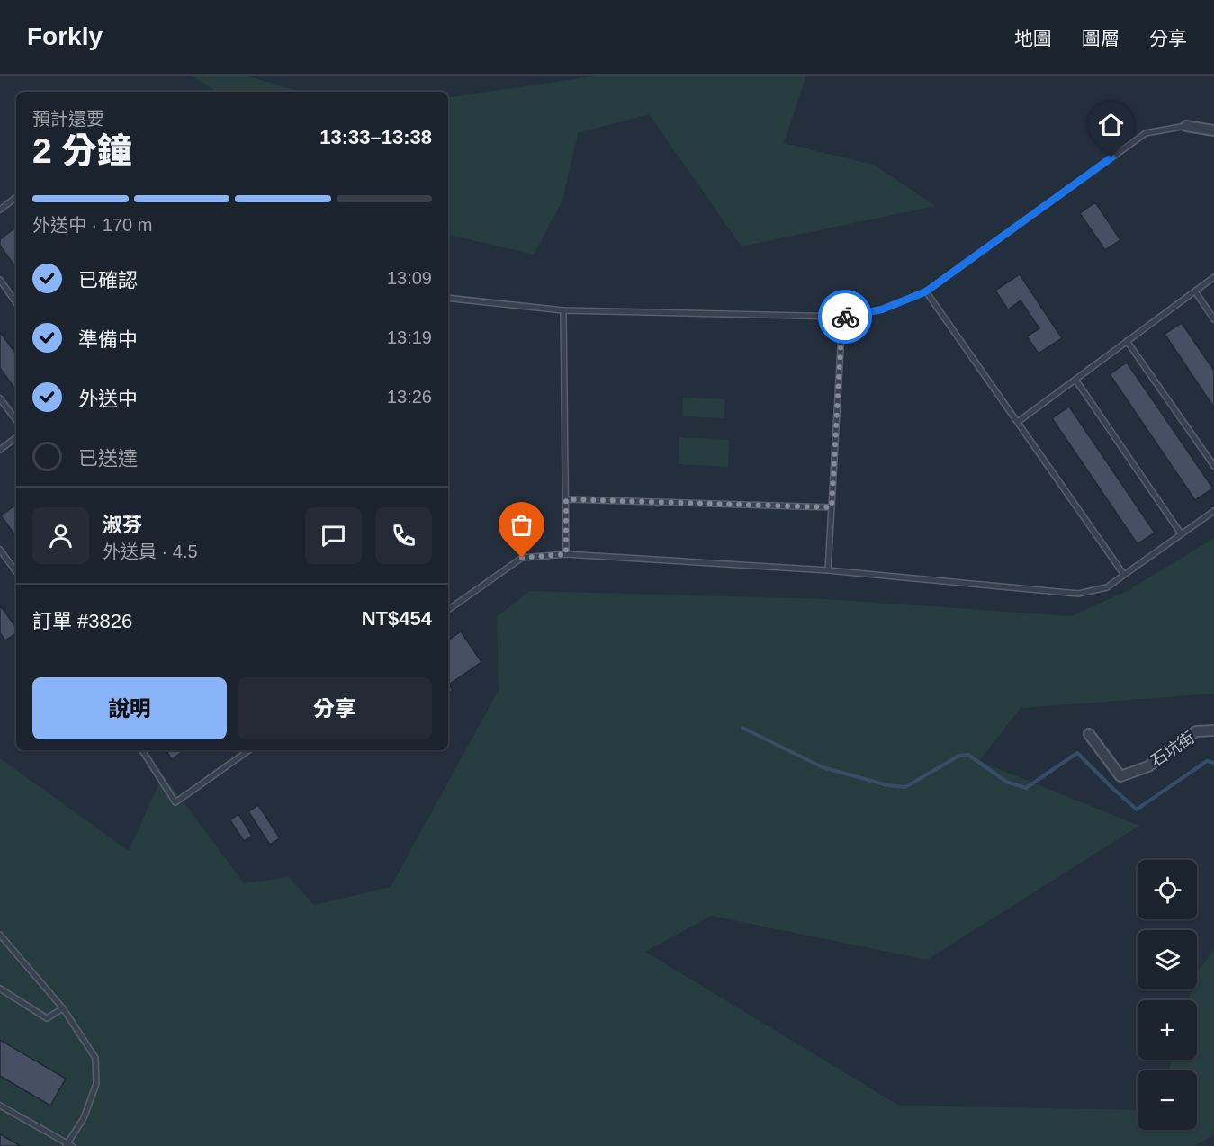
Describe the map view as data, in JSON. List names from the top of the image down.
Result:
{
  "streets": {
    "street": ["石坑街"]
  },
  "page": {
    "header": "Forkly",
    "nav": ["地圖", "圖層", "分享"],
    "heading": ["2 分鐘", "預計還要", "13:33–13:38"],
    "panel": [
      "淑芬",
      "外送員 · 4.5",
      "訂單 #3826",
      "NT$454"
    ],
    "bar": "外送中 · 170 m",
    "list": [
      ["已確認", "13:09"],
      ["準備中", "13:19"],
      ["外送中", "13:26"],
      "已送達"
    ],
    "buttons": ["說明", "分享"],
    "map_buttons": ["+", "−"]
  }
}
